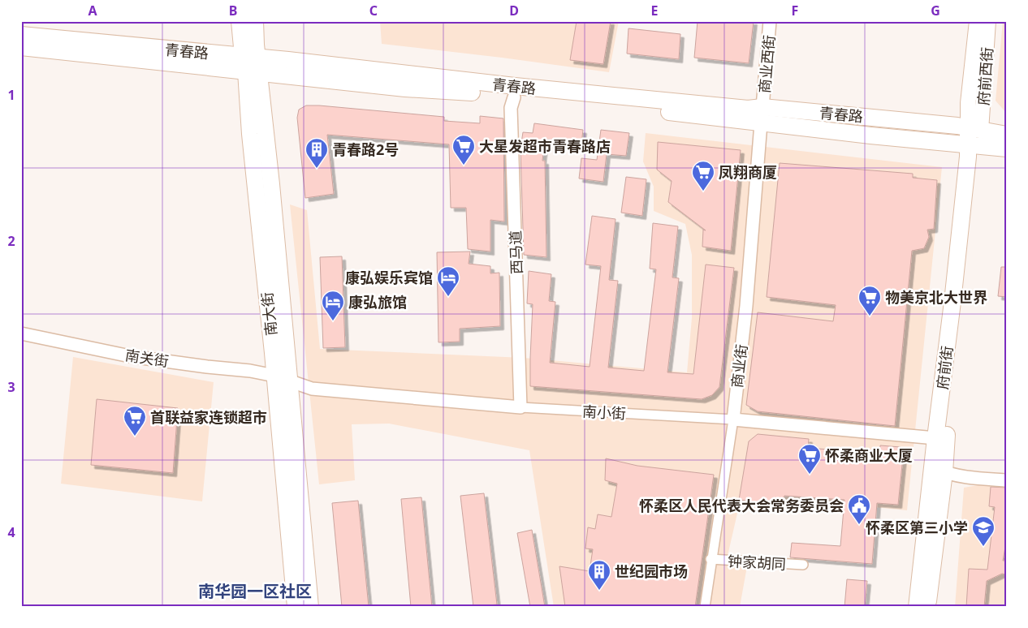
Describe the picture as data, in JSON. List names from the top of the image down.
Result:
{
  "streets": {
    "main road": ["青春路", "南大街", "府前街"],
    "street": [
      "商业西街",
      "府前西街",
      "西马道",
      "南关街",
      "商业街",
      "南小街",
      "钟家胡同"
    ]
  },
  "crossings": [
    ["青春路", "商业西街"],
    ["青春路", "府前西街"],
    ["青春路", "西马道"],
    ["青春路", "南大街"],
    ["青春路", "商业街"],
    ["青春路", "府前街"],
    ["商业西街", "商业街"],
    ["府前西街", "府前街"],
    ["西马道", "南小街"],
    ["南大街", "南关街"],
    ["南大街", "南小街"],
    ["南关街", "南小街"],
    ["商业街", "南小街"],
    ["商业街", "钟家胡同"],
    ["府前街", "南小街"]
  ],
  "districts": ["南华园一区社区"],
  "places": {
    "supermarket": [
      "大星发超市青春路店",
      "凤翔商厦",
      "物美京北大世界",
      "首联益家连锁超市",
      "怀柔商业大厦"
    ],
    "building": ["青春路2号", "世纪园市场"],
    "hotel": ["康弘娱乐宾馆", "康弘旅馆"],
    "public building": ["怀柔区人民代表大会常务委员会"],
    "school or university": ["怀柔区第三小学"]
  },
  "grid": {
    "columns": [
      "A",
      "B",
      "C",
      "D",
      "E",
      "F",
      "G"
    ],
    "rows": [
      "1",
      "2",
      "3",
      "4"
    ]
  }
}
